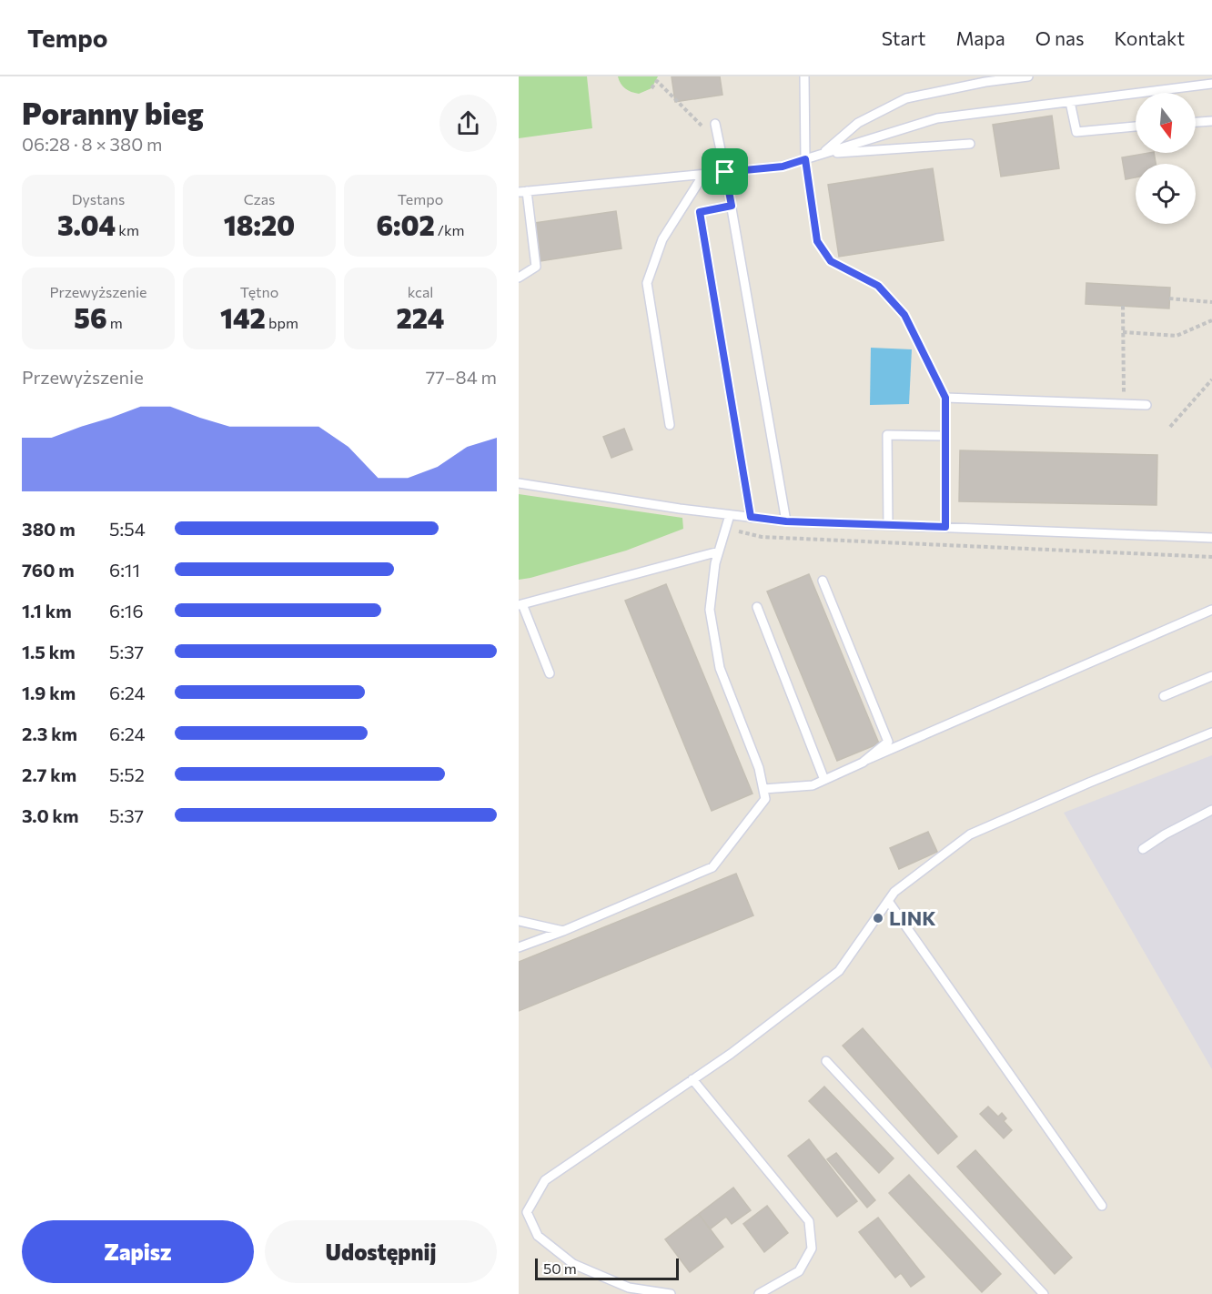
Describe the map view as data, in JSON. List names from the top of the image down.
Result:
{
  "places": ["LINK"],
  "scale_bar": "50 m",
  "north": "bottom",
  "page": {
    "header": "Tempo",
    "nav": [
      "Start",
      "Mapa",
      "O nas",
      "Kontakt"
    ],
    "heading": ["Poranny bieg", "06:28 · 8 × 380 m"],
    "stats": [
      ["Dystans", "3.04 km"],
      ["Czas", "18:20"],
      ["Tempo", "6:02 /km"],
      ["Przewyższenie", "56 m"],
      ["Tętno", "142 bpm"],
      ["kcal", "224"]
    ],
    "chart": ["Przewyższenie", "77–84 m"],
    "list": [
      {
        "name": "380 m",
        "note": "5:54"
      },
      {
        "name": "760 m",
        "note": "6:11"
      },
      {
        "name": "1.1 km",
        "note": "6:16"
      },
      {
        "name": "1.5 km",
        "note": "5:37"
      },
      {
        "name": "1.9 km",
        "note": "6:24"
      },
      {
        "name": "2.3 km",
        "note": "6:24"
      },
      {
        "name": "2.7 km",
        "note": "5:52"
      },
      {
        "name": "3.0 km",
        "note": "5:37"
      }
    ],
    "buttons": ["Zapisz", "Udostępnij"],
    "scale": "50 m"
  }
}
